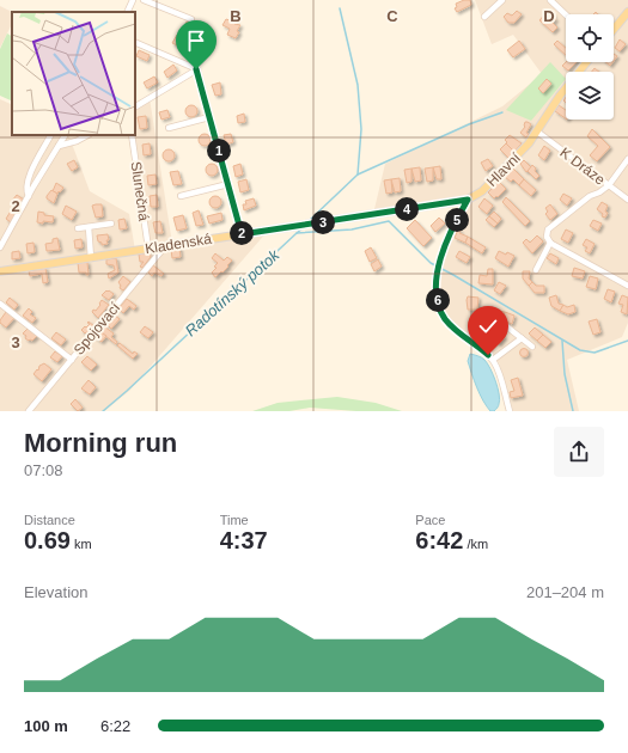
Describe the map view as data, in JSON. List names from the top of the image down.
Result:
{
  "streets": {
    "main road": ["Hlavní", "Kladenská"],
    "street": ["K Dráze", "Slunečná", "Spojovací"]
  },
  "crossings": [
    ["K Dráze", "Hlavní"],
    ["Hlavní", "Kladenská"],
    ["Slunečná", "Kladenská"],
    ["Kladenská", "Spojovací"]
  ],
  "water": ["Radotínský potok"],
  "page": {
    "pins": [
      "1",
      "4",
      "5",
      "3",
      "2",
      "6"
    ],
    "heading": ["Morning run", "07:08"],
    "stats": [
      ["Distance", "0.69 km"],
      ["Time", "4:37"],
      ["Pace", "6:42 /km"]
    ],
    "chart": ["Elevation", "201–204 m"],
    "list": [
      {
        "name": "100 m",
        "note": "6:22"
      }
    ]
  },
  "grid": {
    "columns": ["B", "C", "D"],
    "rows": ["2", "3"]
  }
}
